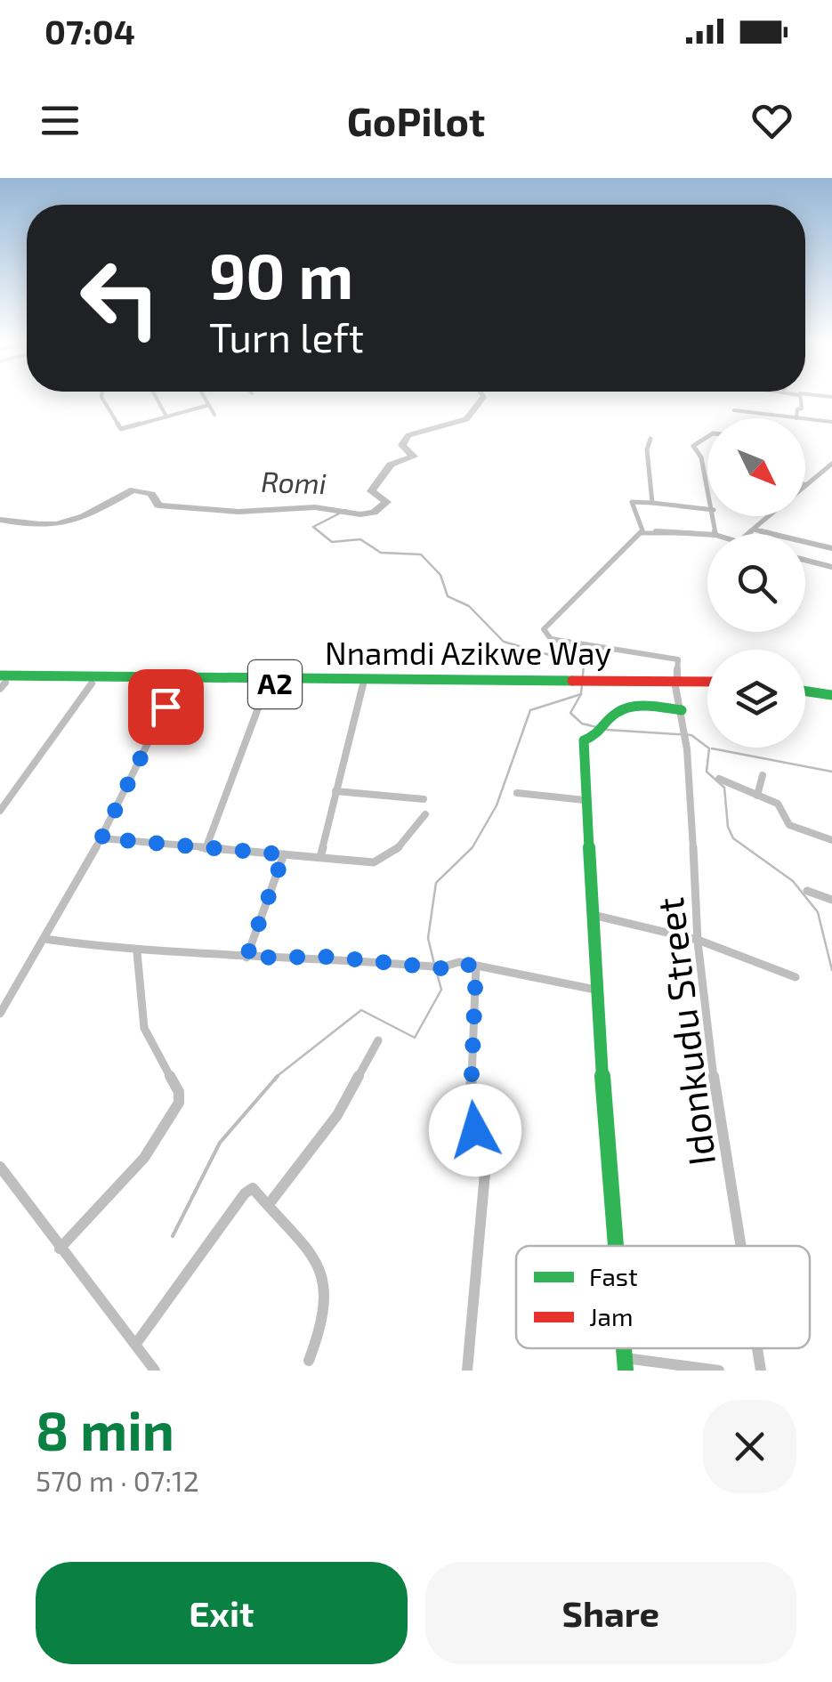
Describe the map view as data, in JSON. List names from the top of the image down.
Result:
{
  "streets": {
    "main road": ["Nnamdi Azikwe Way", "A2"],
    "street": ["Idonkudu Street"]
  },
  "crossings": [
    ["Nnamdi Azikwe Way", "Idonkudu Street"]
  ],
  "water": ["Romi"],
  "legend": ["Fast", "Jam"],
  "north": "bottom right",
  "page": {
    "status": "07:04",
    "header": "GoPilot",
    "turn": ["90 m", "Turn left"],
    "heading": ["8 min", "570 m · 07:12"],
    "buttons": ["Exit", "Share"]
  }
}
